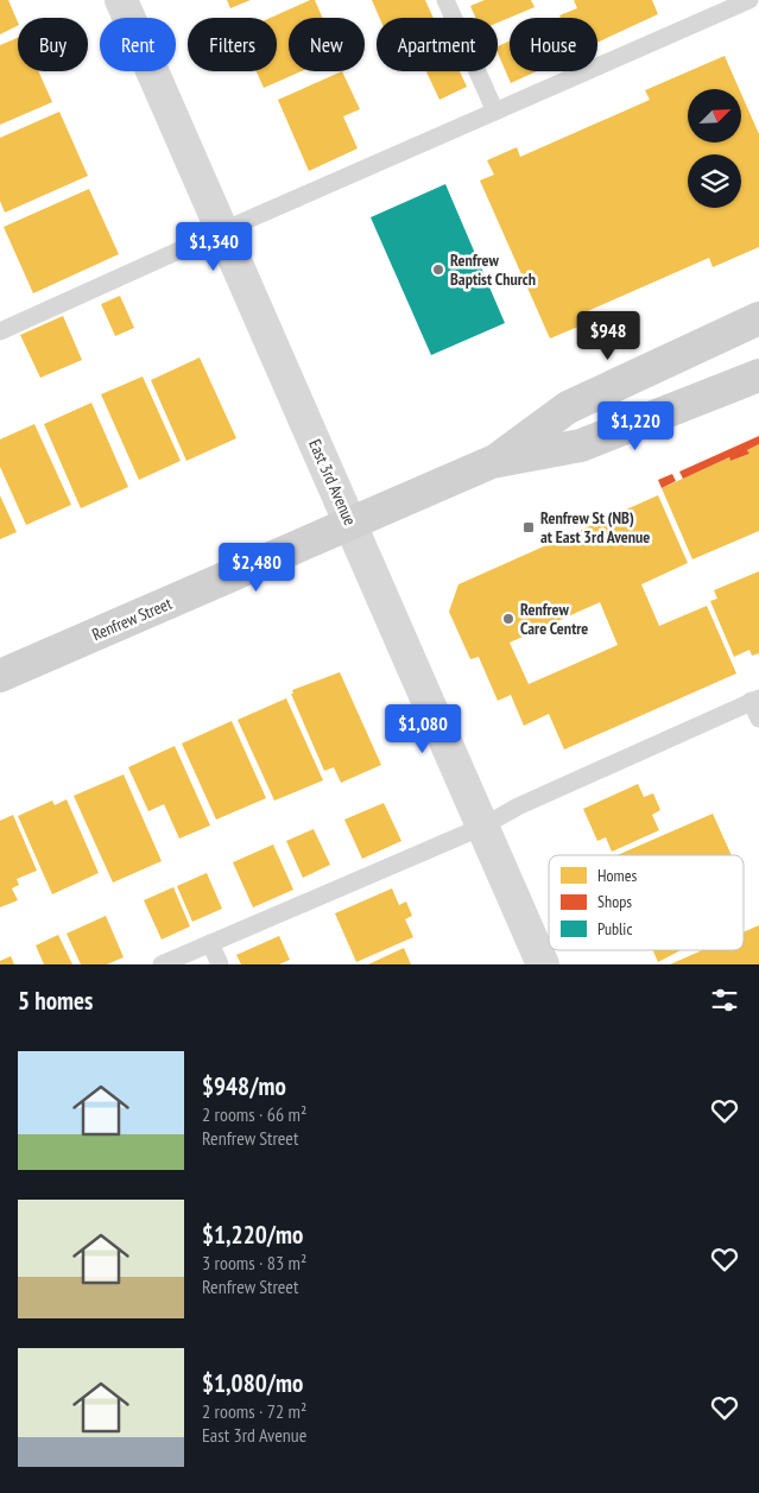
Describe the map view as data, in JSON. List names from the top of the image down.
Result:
{
  "streets": {
    "street": ["East 3rd Avenue", "Renfrew Street"]
  },
  "crossings": [
    ["East 3rd Avenue", "Renfrew Street"]
  ],
  "places": {
    "other": ["Renfrew Baptist Church", "Renfrew Care Centre"],
    "transit": ["Renfrew St (NB) at East 3rd Avenue"]
  },
  "legend": ["Homes", "Shops", "Public"],
  "north": "top right",
  "page": {
    "chip": [
      "Buy",
      "Rent",
      "Filters",
      "New",
      "Apartment",
      "House"
    ],
    "price": [
      "$1,340",
      "$948",
      "$1,220",
      "$2,480",
      "$1,080"
    ],
    "heading": "5 homes",
    "list": [
      {
        "name": "$948/mo",
        "note": "2 rooms · 66 m² · Renfrew Street"
      },
      {
        "name": "$1,220/mo",
        "note": "3 rooms · 83 m² · Renfrew Street"
      },
      {
        "name": "$1,080/mo",
        "note": "2 rooms · 72 m² · East 3rd Avenue"
      }
    ]
  }
}
